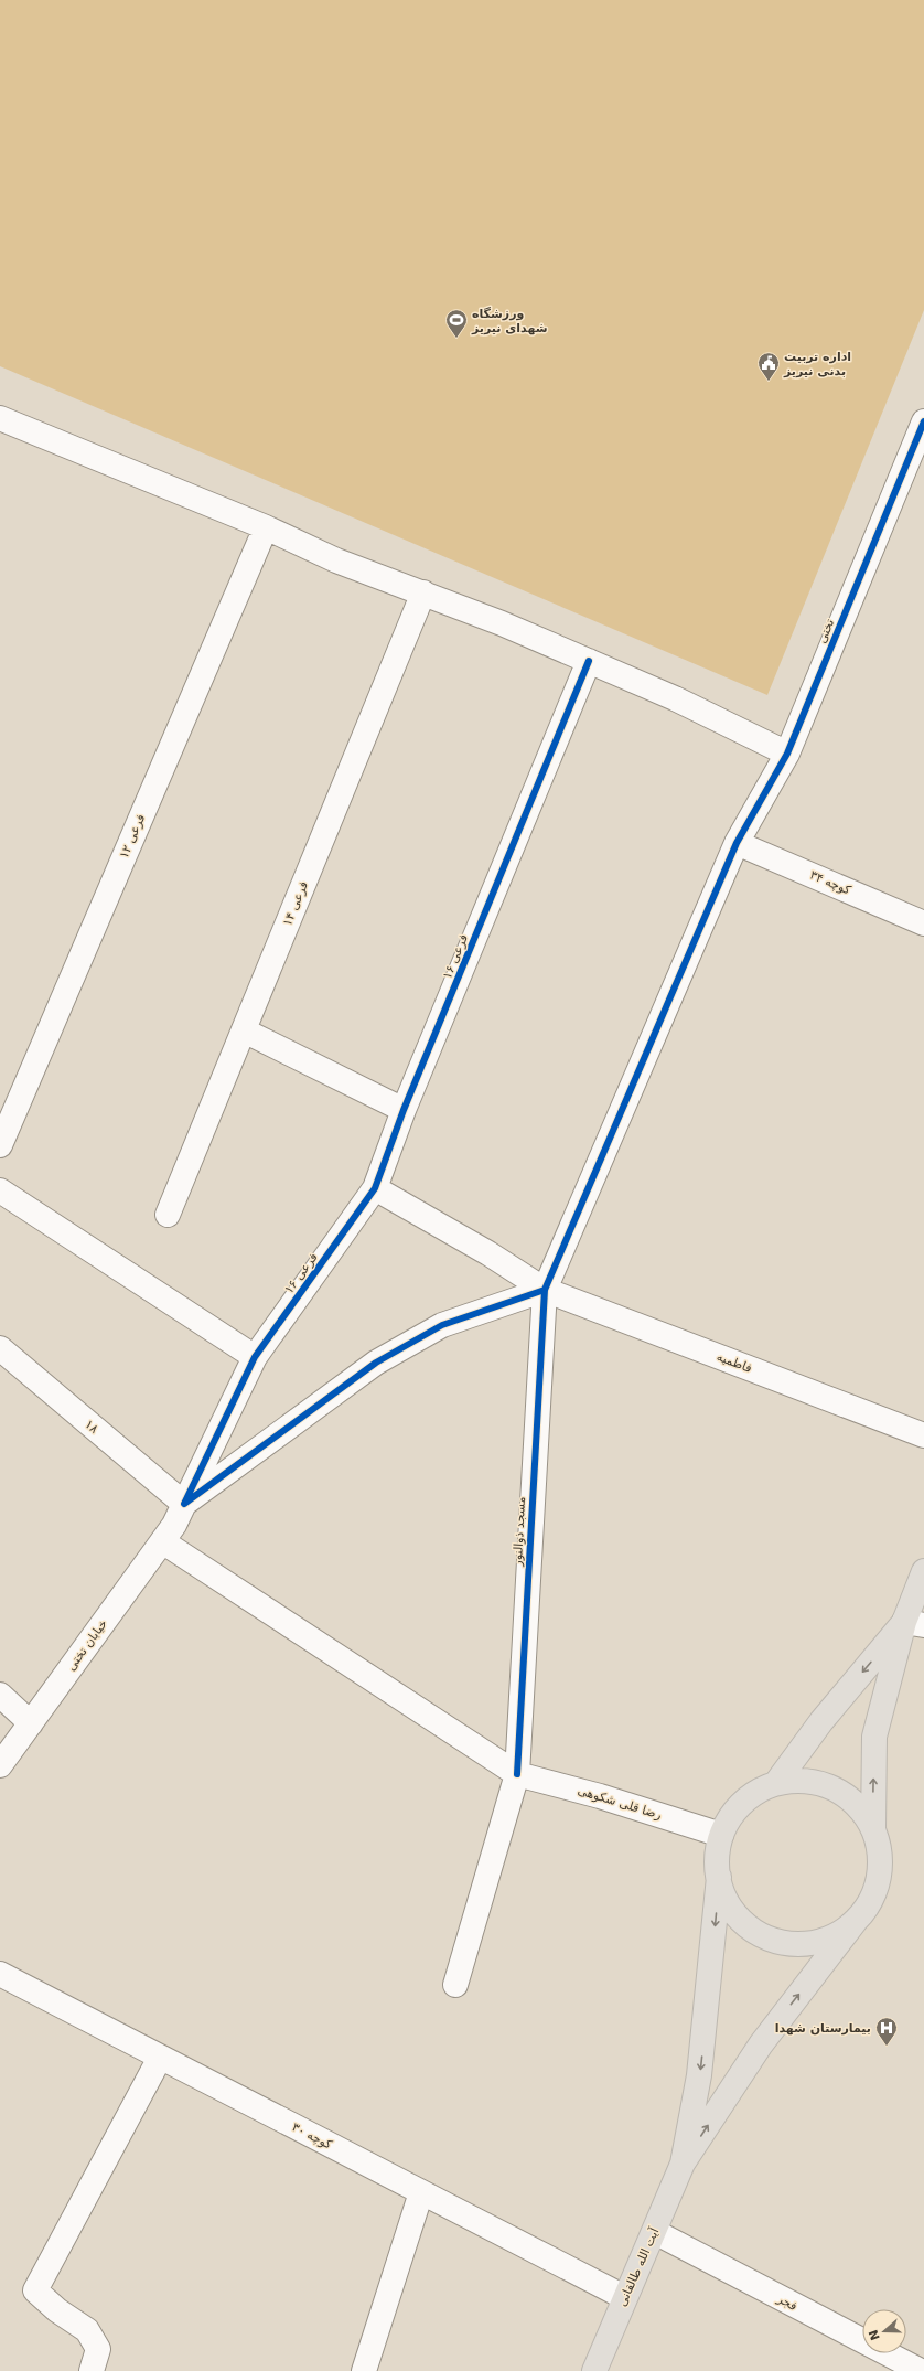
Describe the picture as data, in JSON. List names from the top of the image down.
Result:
{
  "streets": {
    "main road": ["آیت الله طالقانی"],
    "street": [
      "تختی",
      "فرعی ۱۲",
      "کوچه ۳۴",
      "فرعی ۱۴",
      "فرعی ۱۶",
      "فاطمیه",
      "۱۸",
      "مسجد ذوالنور",
      "خیابان تختی",
      "رضا قلی شکوهی",
      "کوچه ۳۰",
      "فجر"
    ]
  },
  "crossings": [
    ["تختی", "کوچه ۳۴"],
    ["تختی", "مسجد ذوالنور"],
    ["کوچه ۳۴", "مسجد ذوالنور"],
    ["فرعی ۱۶", "فاطمیه"],
    ["فرعی ۱۶", "۱۸"],
    ["فرعی ۱۶", "خیابان تختی"],
    ["فاطمیه", "مسجد ذوالنور"],
    ["۱۸", "مسجد ذوالنور"],
    ["۱۸", "خیابان تختی"],
    ["۱۸", "رضا قلی شکوهی"],
    ["مسجد ذوالنور", "رضا قلی شکوهی"],
    ["کوچه ۳۰", "آیت الله طالقانی"],
    ["آیت الله طالقانی", "فجر"]
  ],
  "places": {
    "sports": ["ورزشگاه شهدای نیریز"],
    "public building": ["اداره تربیت بدنی نیریز"],
    "hospital": ["بیمارستان شهدا"]
  },
  "north": "left"
}
